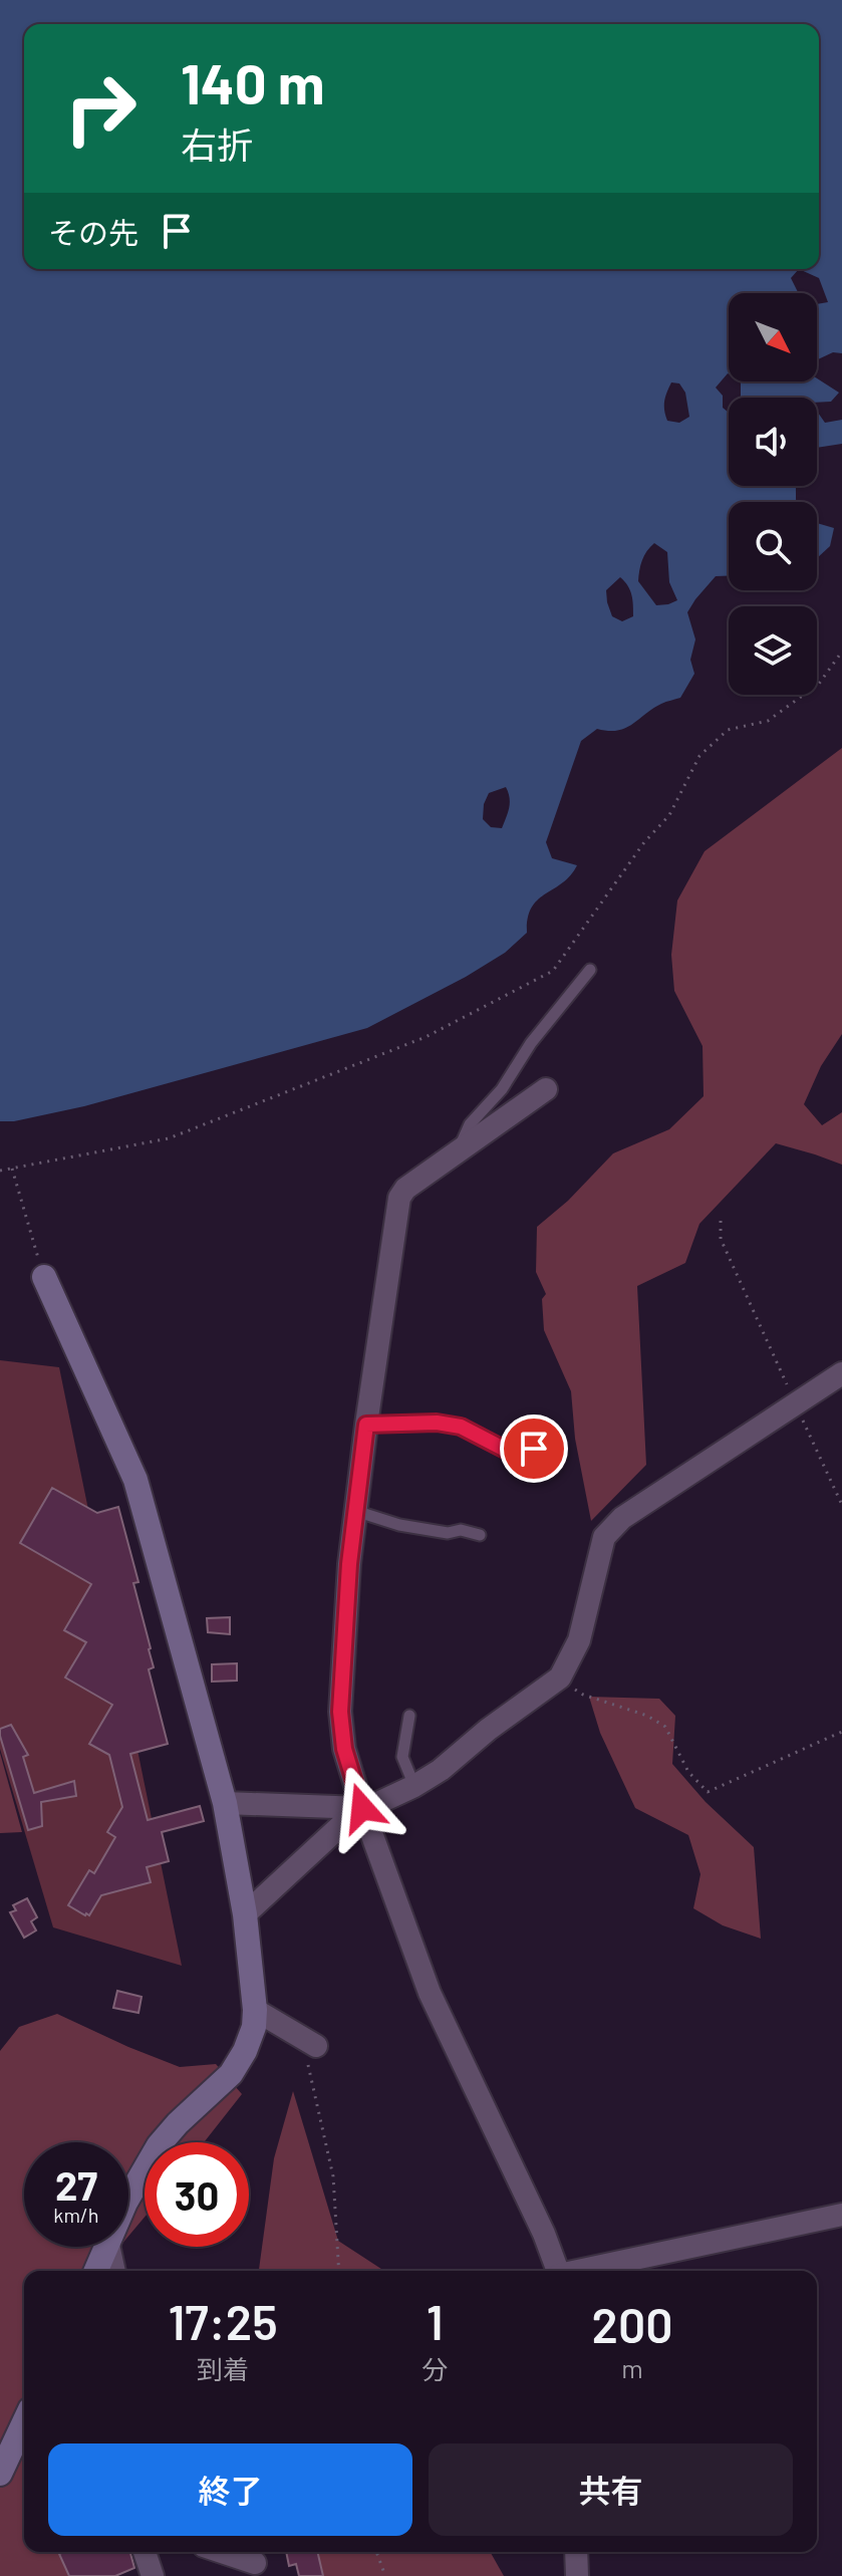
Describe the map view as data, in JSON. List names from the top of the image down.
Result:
{
  "north": "bottom right",
  "page": {
    "turn": ["140 m", "右折"],
    "then": "その先",
    "speed": "27 km/h",
    "limit": "30",
    "eta": [
      "17:25",
      "到着",
      "1",
      "分",
      "200",
      "m"
    ],
    "buttons": ["終了", "共有"]
  }
}
